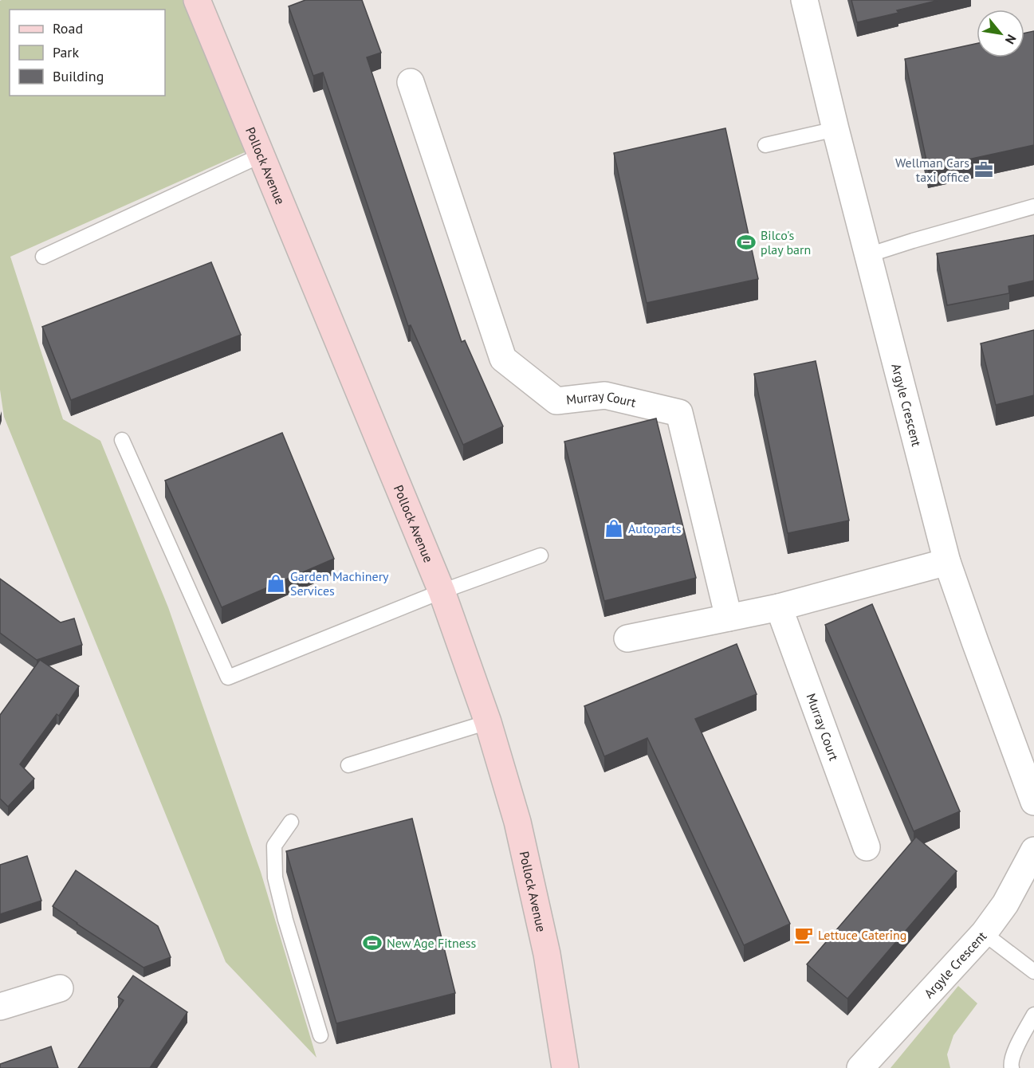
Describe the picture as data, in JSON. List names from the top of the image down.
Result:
{
  "streets": {
    "street": ["Pollock Avenue", "Murray Court", "Argyle Crescent"]
  },
  "places": {
    "office": ["Wellman Cars taxi office"],
    "sports": ["Bilco's play barn", "New Age Fitness"],
    "shop": ["Autoparts", "Garden Machinery Services"],
    "cafe": ["Lettuce Catering"]
  },
  "legend": ["Road", "Park", "Building"],
  "north": "bottom right"
}
